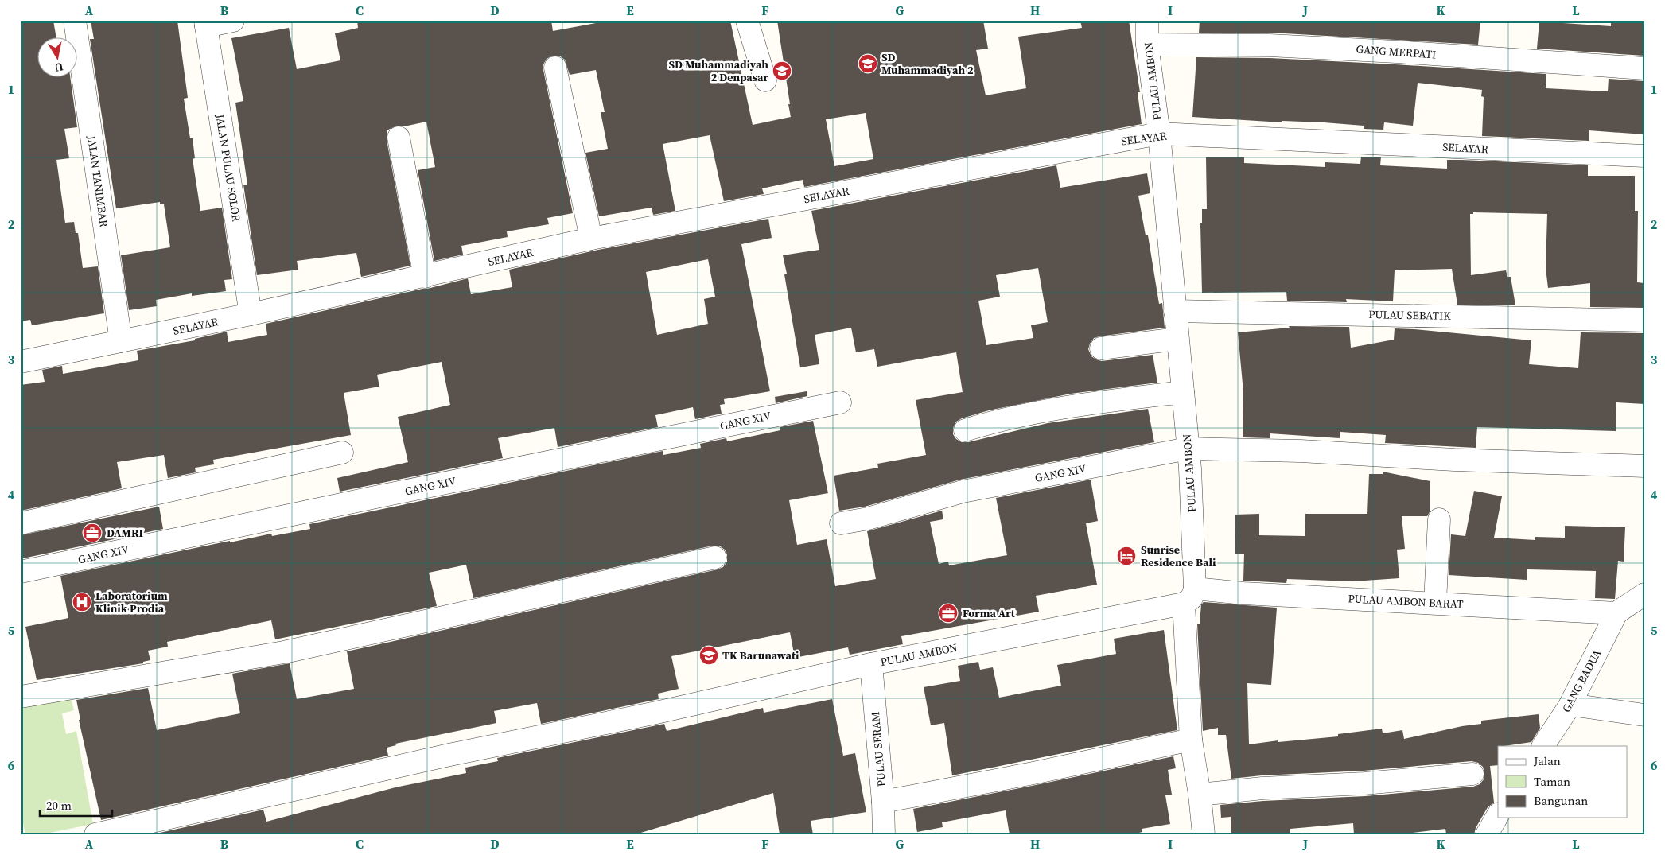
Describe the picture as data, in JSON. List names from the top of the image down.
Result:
{
  "streets": {
    "street": [
      "GANG MERPATI",
      "PULAU AMBON",
      "SELAYAR",
      "JALAN PULAU SOLOR",
      "JALAN TANIMBAR",
      "PULAU SEBATIK",
      "GANG XIV",
      "PULAU AMBON BARAT",
      "GANG BADUA",
      "PULAU SERAM"
    ]
  },
  "crossings": [
    ["GANG MERPATI", "PULAU AMBON"],
    ["PULAU AMBON", "SELAYAR"],
    ["PULAU AMBON", "PULAU SEBATIK"],
    ["PULAU AMBON", "GANG XIV"],
    ["PULAU AMBON", "PULAU AMBON BARAT"],
    ["PULAU AMBON", "PULAU SERAM"],
    ["SELAYAR", "JALAN PULAU SOLOR"],
    ["SELAYAR", "JALAN TANIMBAR"],
    ["PULAU AMBON BARAT", "GANG BADUA"]
  ],
  "places": {
    "school or university": ["SD Muhammadiyah 2", "SD Muhammadiyah 2 Denpasar", "TK Barunawati"],
    "office": ["DAMRI", "Forma Art"],
    "hotel": ["Sunrise Residence Bali"],
    "hospital": ["Laboratorium Klinik Prodia"]
  },
  "legend": ["Jalan", "Taman", "Bangunan"],
  "scale_bar": "20 m",
  "north": "bottom",
  "grid": {
    "columns": [
      "A",
      "B",
      "C",
      "D",
      "E",
      "F",
      "G",
      "H",
      "I",
      "J",
      "K",
      "L"
    ],
    "rows": [
      "1",
      "2",
      "3",
      "4",
      "5",
      "6"
    ]
  }
}
